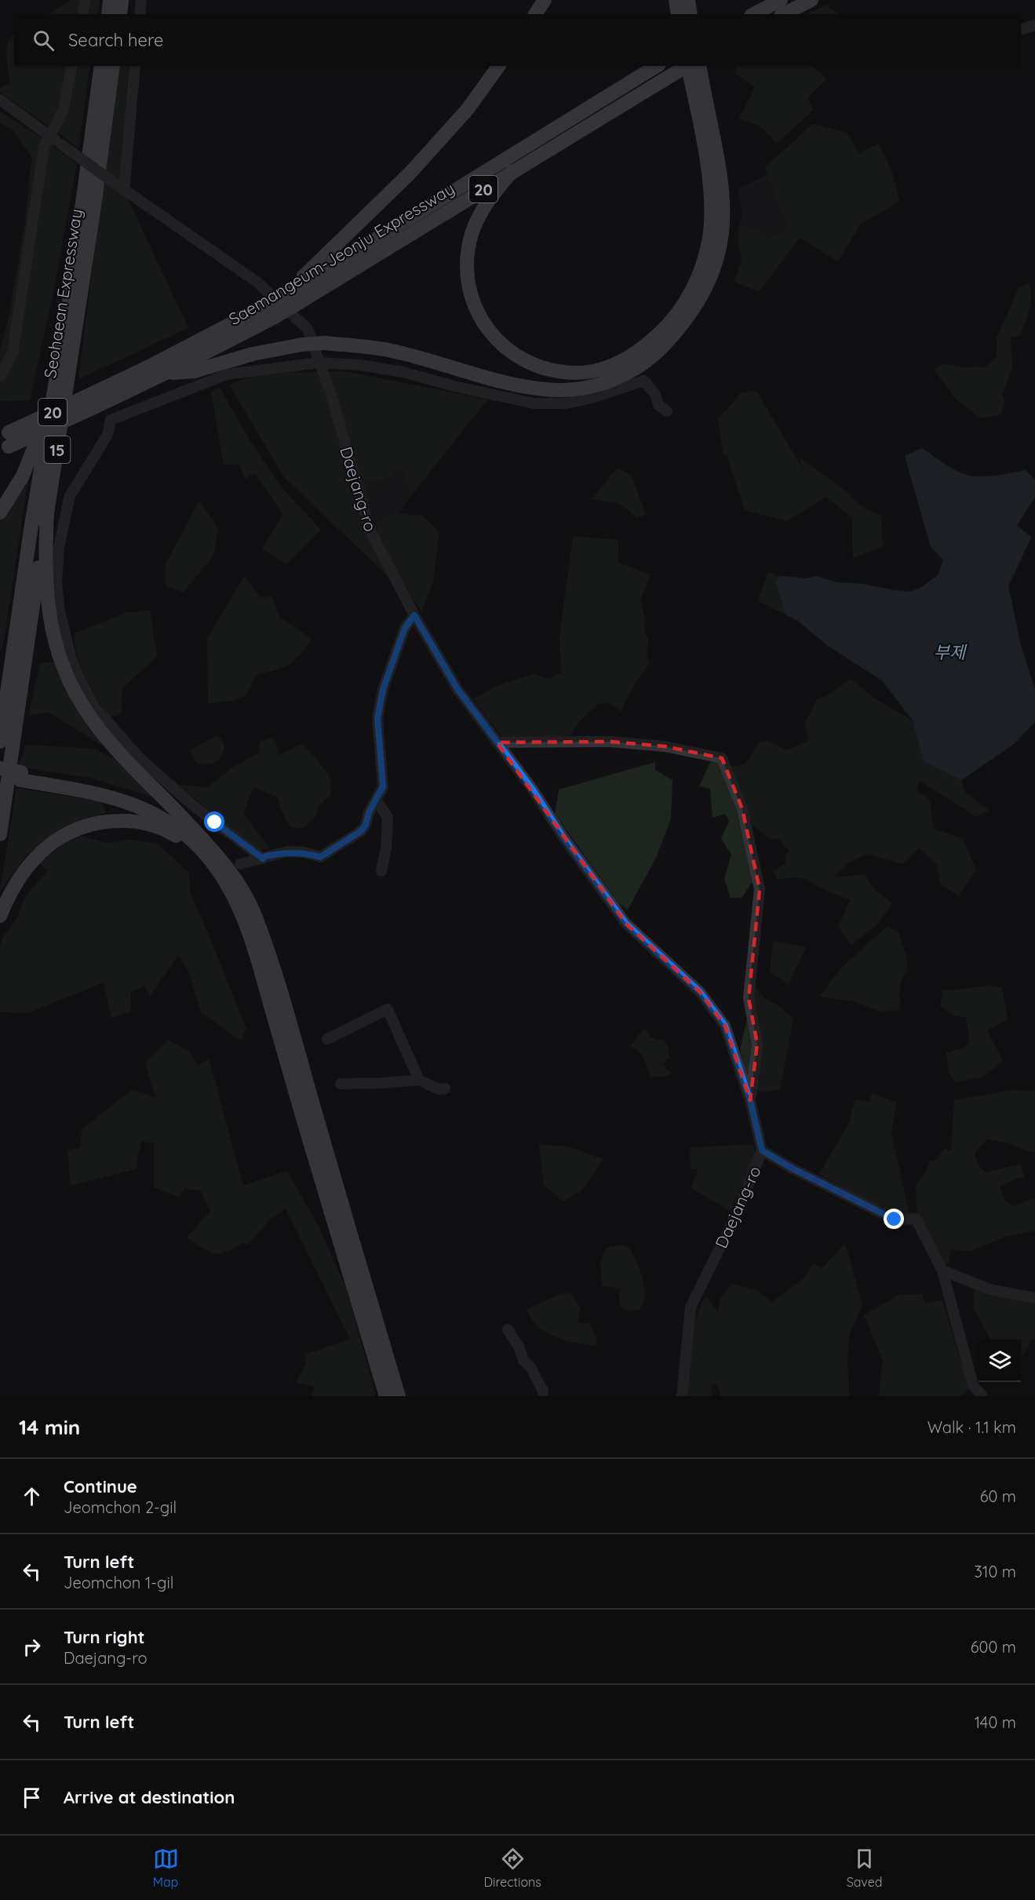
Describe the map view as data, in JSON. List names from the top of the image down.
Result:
{
  "streets": {
    "highway": [
      "20",
      "Saemangeum-Jeonju Expressway",
      "Seohaean Expressway",
      "15"
    ],
    "street": ["Daejang-ro"]
  },
  "water": ["부제"],
  "page": {
    "search": "Search here",
    "heading": ["14 min", "Walk · 1.1 km"],
    "list": [
      ["Continue", "Jeomchon 2-gil", "60 m"],
      ["Turn left", "Jeomchon 1-gil", "310 m"],
      ["Turn right", "Daejang-ro", "600 m"],
      ["Turn left", "140 m"],
      "Arrive at destination"
    ],
    "nav": ["Map", "Directions", "Saved"]
  }
}
